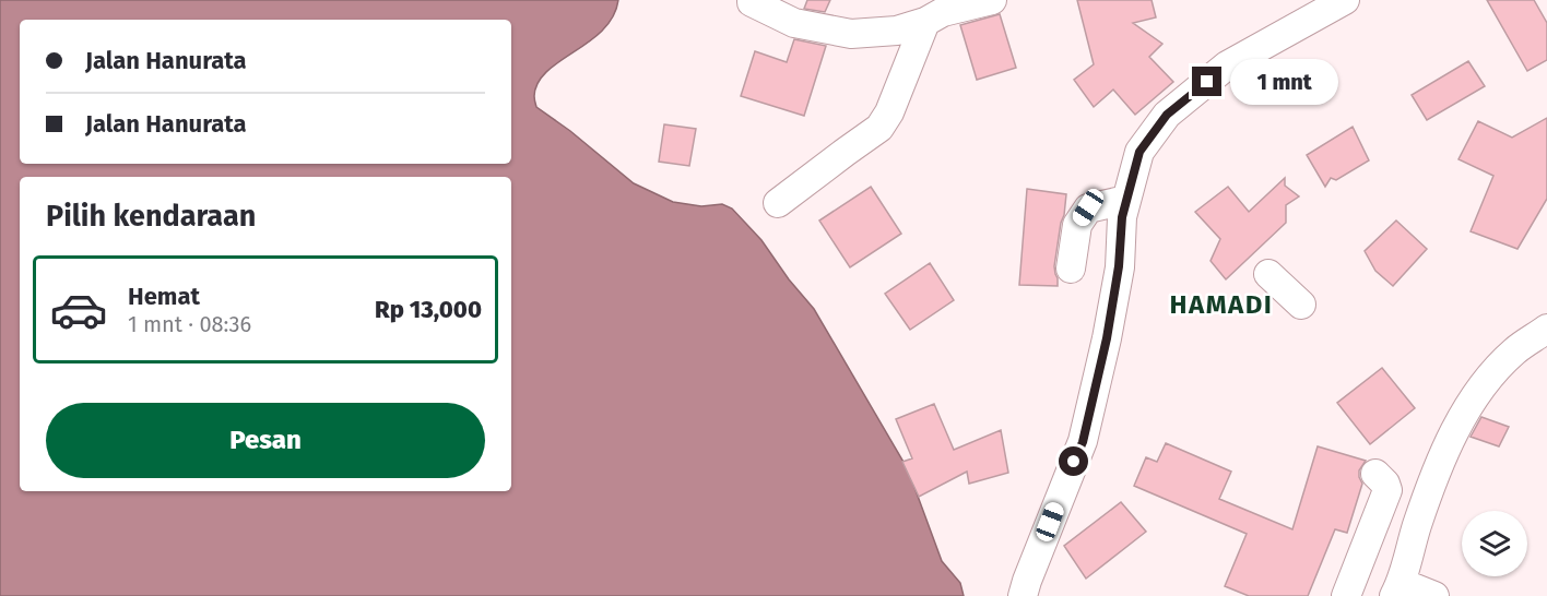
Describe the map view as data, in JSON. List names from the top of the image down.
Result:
{
  "districts": ["HAMADI"],
  "page": {
    "banner": ["Jalan Hanurata", "Jalan Hanurata"],
    "bubble": "1 mnt",
    "heading": "Pilih kendaraan",
    "list": [
      {
        "name": "Hemat",
        "note": "1 mnt · 08:36",
        "value": "Rp 13,000"
      }
    ],
    "buttons": "Pesan"
  }
}
